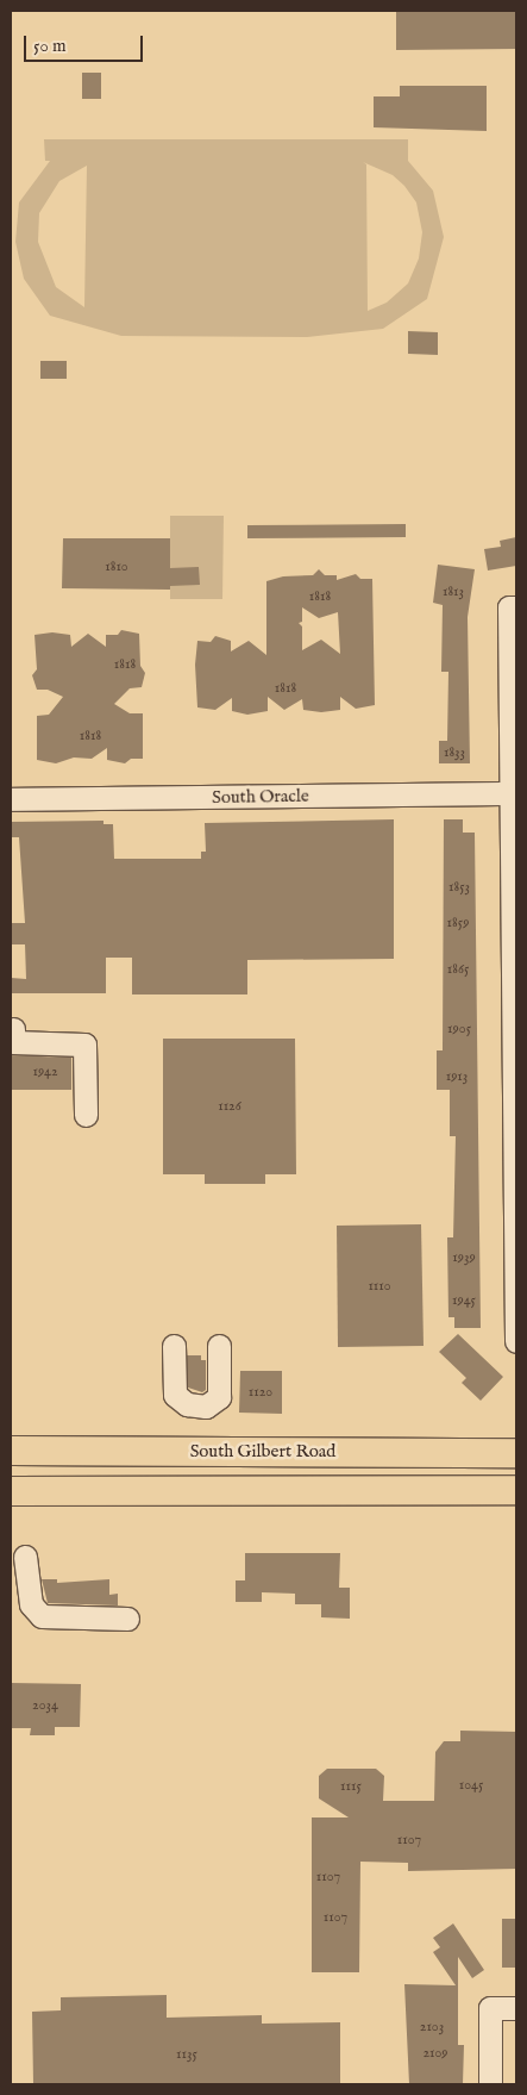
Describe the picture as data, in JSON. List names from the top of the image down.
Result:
{
  "streets": {
    "main road": ["South Gilbert Road"],
    "street": ["South Oracle"]
  },
  "house_numbers": [
    "1810",
    "1813",
    "1818",
    "1818",
    "1818",
    "1818",
    "1833",
    "1853",
    "1859",
    "1865",
    "1905",
    "1942",
    "1913",
    "1126",
    "1939",
    "1110",
    "1945",
    "1120",
    "2034",
    "1045",
    "1115",
    "1107",
    "1107",
    "1107",
    "2103",
    "2109",
    "1135"
  ],
  "scale_bar": "50 m"
}
